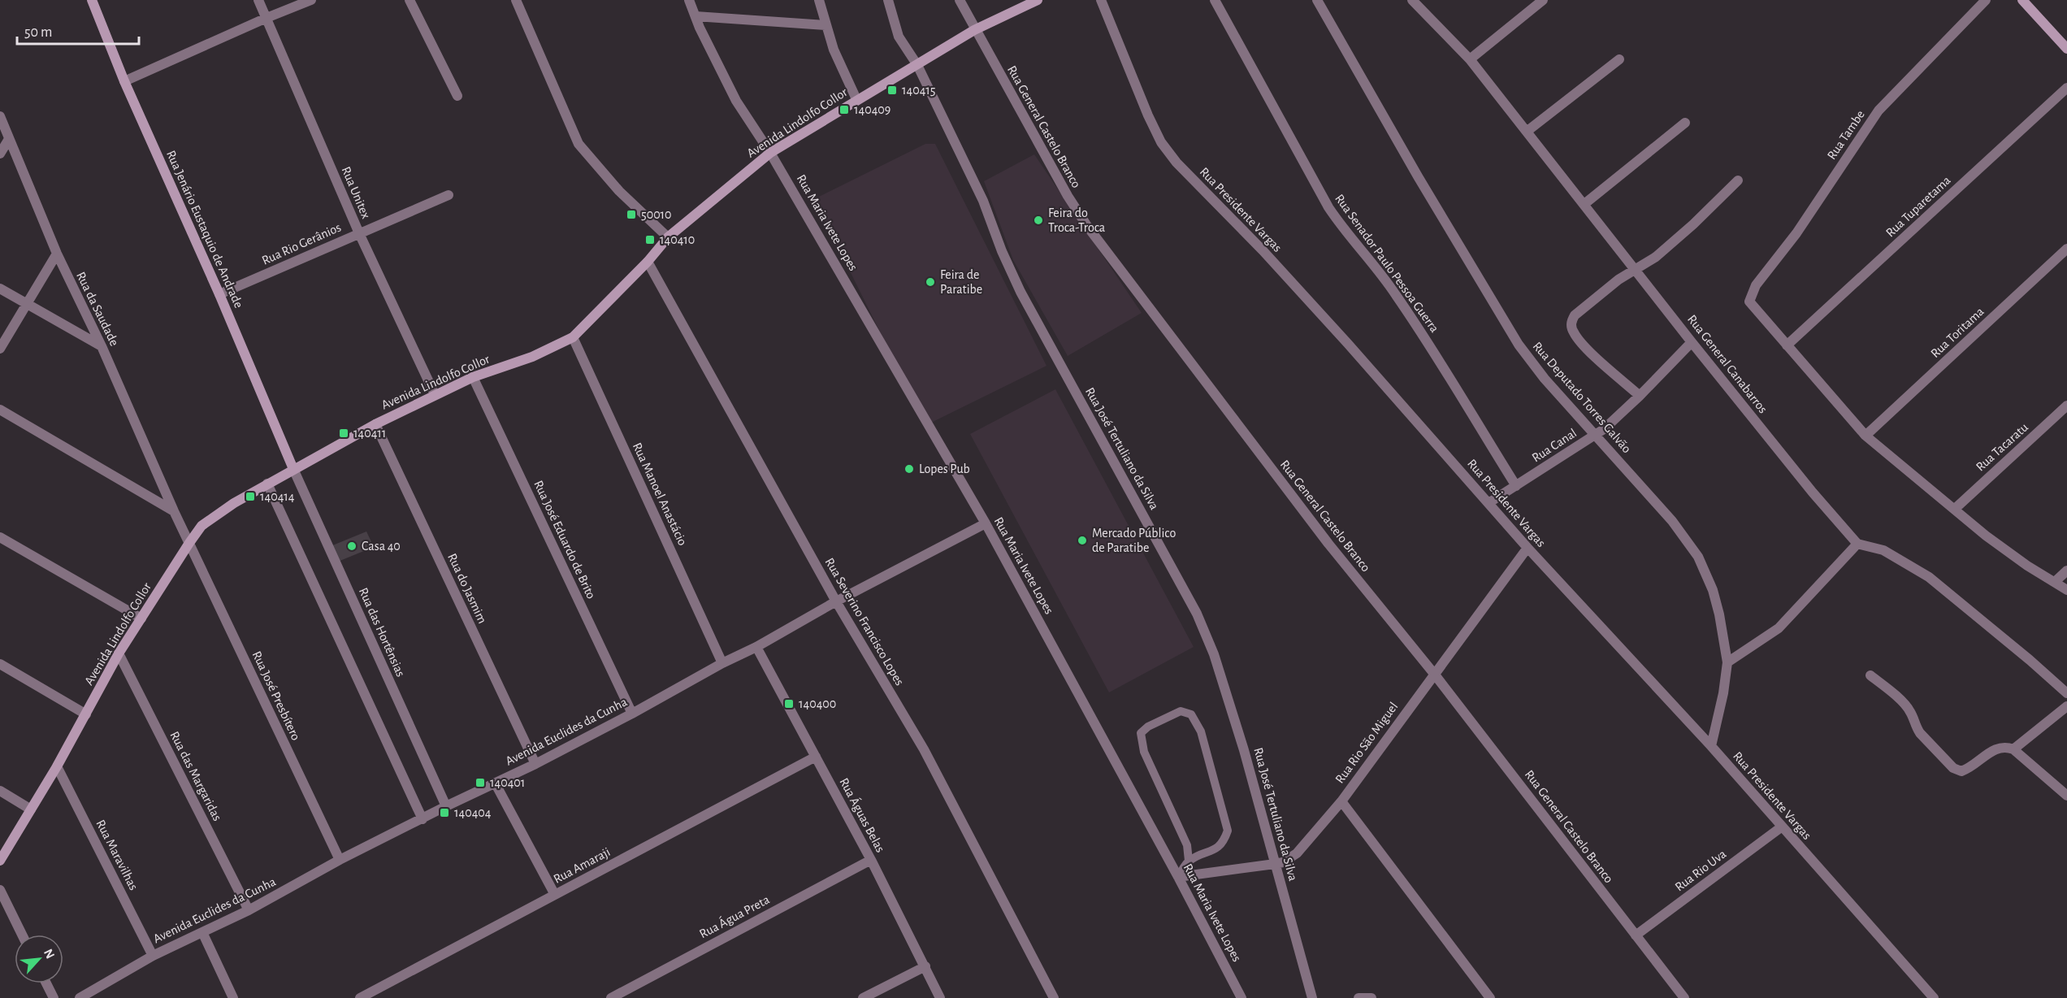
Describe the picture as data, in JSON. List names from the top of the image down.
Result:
{
  "streets": {
    "main road": ["Avenida Lindolfo Collor", "Rua Jenário Eustaquio de Andrade"],
    "street": [
      "Rua General Castelo Branco",
      "Rua Tambe",
      "Rua Unitex",
      "Rua Tuparetama",
      "Rua Presidente Vargas",
      "Rua Maria Ivete Lopes",
      "Rua Rio Gerânios",
      "Rua Senador Paulo Pessoa Guerra",
      "Rua da Saudade",
      "Rua Toritama",
      "Rua General Canabarros",
      "Rua Deputado Torres Galvão",
      "Rua Canal",
      "Rua Tacaratu",
      "Rua José Tertuliano da Silva",
      "Rua Manoel Anastácio",
      "Rua José Eduardo de Brito",
      "Rua do Jasmim",
      "Rua Severino Francisco Lopes",
      "Rua das Hortênsias",
      "Rua José Presbítero",
      "Avenida Euclides da Cunha",
      "Rua Rio São Miguel",
      "Rua das Margaridas",
      "Rua Águas Belas",
      "Rua Maravilhas",
      "Rua Amaraji",
      "Rua Rio Uva",
      "Rua Água Preta"
    ]
  },
  "crossings": [
    ["Avenida Lindolfo Collor", "Rua General Castelo Branco"],
    ["Avenida Lindolfo Collor", "Rua Unitex"],
    ["Avenida Lindolfo Collor", "Rua Maria Ivete Lopes"],
    ["Avenida Lindolfo Collor", "Rua Jenário Eustaquio de Andrade"],
    ["Avenida Lindolfo Collor", "Rua da Saudade"],
    ["Avenida Lindolfo Collor", "Rua José Tertuliano da Silva"],
    ["Avenida Lindolfo Collor", "Rua Manoel Anastácio"],
    ["Avenida Lindolfo Collor", "Rua José Eduardo de Brito"],
    ["Avenida Lindolfo Collor", "Rua do Jasmim"],
    ["Avenida Lindolfo Collor", "Rua Severino Francisco Lopes"],
    ["Avenida Lindolfo Collor", "Rua das Hortênsias"],
    ["Avenida Lindolfo Collor", "Rua José Presbítero"],
    ["Avenida Lindolfo Collor", "Rua das Margaridas"],
    ["Avenida Lindolfo Collor", "Rua Maravilhas"],
    ["Rua General Castelo Branco", "Rua Rio São Miguel"],
    ["Rua General Castelo Branco", "Rua Rio Uva"],
    ["Rua Tambe", "Rua Tuparetama"],
    ["Rua Unitex", "Rua Rio Gerânios"],
    ["Rua Presidente Vargas", "Rua Deputado Torres Galvão"],
    ["Rua Presidente Vargas", "Rua Canal"],
    ["Rua Presidente Vargas", "Rua Rio São Miguel"],
    ["Rua Presidente Vargas", "Rua Rio Uva"],
    ["Rua Maria Ivete Lopes", "Avenida Euclides da Cunha"],
    ["Rua Maria Ivete Lopes", "Rua Rio São Miguel"],
    ["Rua Jenário Eustaquio de Andrade", "Rua Rio Gerânios"],
    ["Rua Jenário Eustaquio de Andrade", "Rua das Hortênsias"],
    ["Rua Senador Paulo Pessoa Guerra", "Rua Canal"],
    ["Rua da Saudade", "Rua José Presbítero"],
    ["Rua General Canabarros", "Rua Canal"],
    ["Rua Deputado Torres Galvão", "Rua Canal"],
    ["Rua José Tertuliano da Silva", "Rua Rio São Miguel"],
    ["Rua Manoel Anastácio", "Avenida Euclides da Cunha"],
    ["Rua José Eduardo de Brito", "Avenida Euclides da Cunha"],
    ["Rua do Jasmim", "Avenida Euclides da Cunha"],
    ["Rua Severino Francisco Lopes", "Avenida Euclides da Cunha"],
    ["Rua das Hortênsias", "Avenida Euclides da Cunha"],
    ["Rua José Presbítero", "Avenida Euclides da Cunha"],
    ["Avenida Euclides da Cunha", "Rua das Margaridas"],
    ["Avenida Euclides da Cunha", "Rua Águas Belas"],
    ["Avenida Euclides da Cunha", "Rua Maravilhas"],
    ["Rua Águas Belas", "Rua Amaraji"],
    ["Rua Águas Belas", "Rua Água Preta"]
  ],
  "places": {
    "transit": [
      "140415",
      "140409",
      "50010",
      "140410",
      "140411",
      "140414",
      "140400",
      "140401",
      "140404"
    ],
    "other": [
      "Feira do Troca-Troca",
      "Feira de Paratibe",
      "Lopes Pub",
      "Mercado Público de Paratibe",
      "Casa 40"
    ]
  },
  "scale_bar": "50 m",
  "north": "top right"
}
